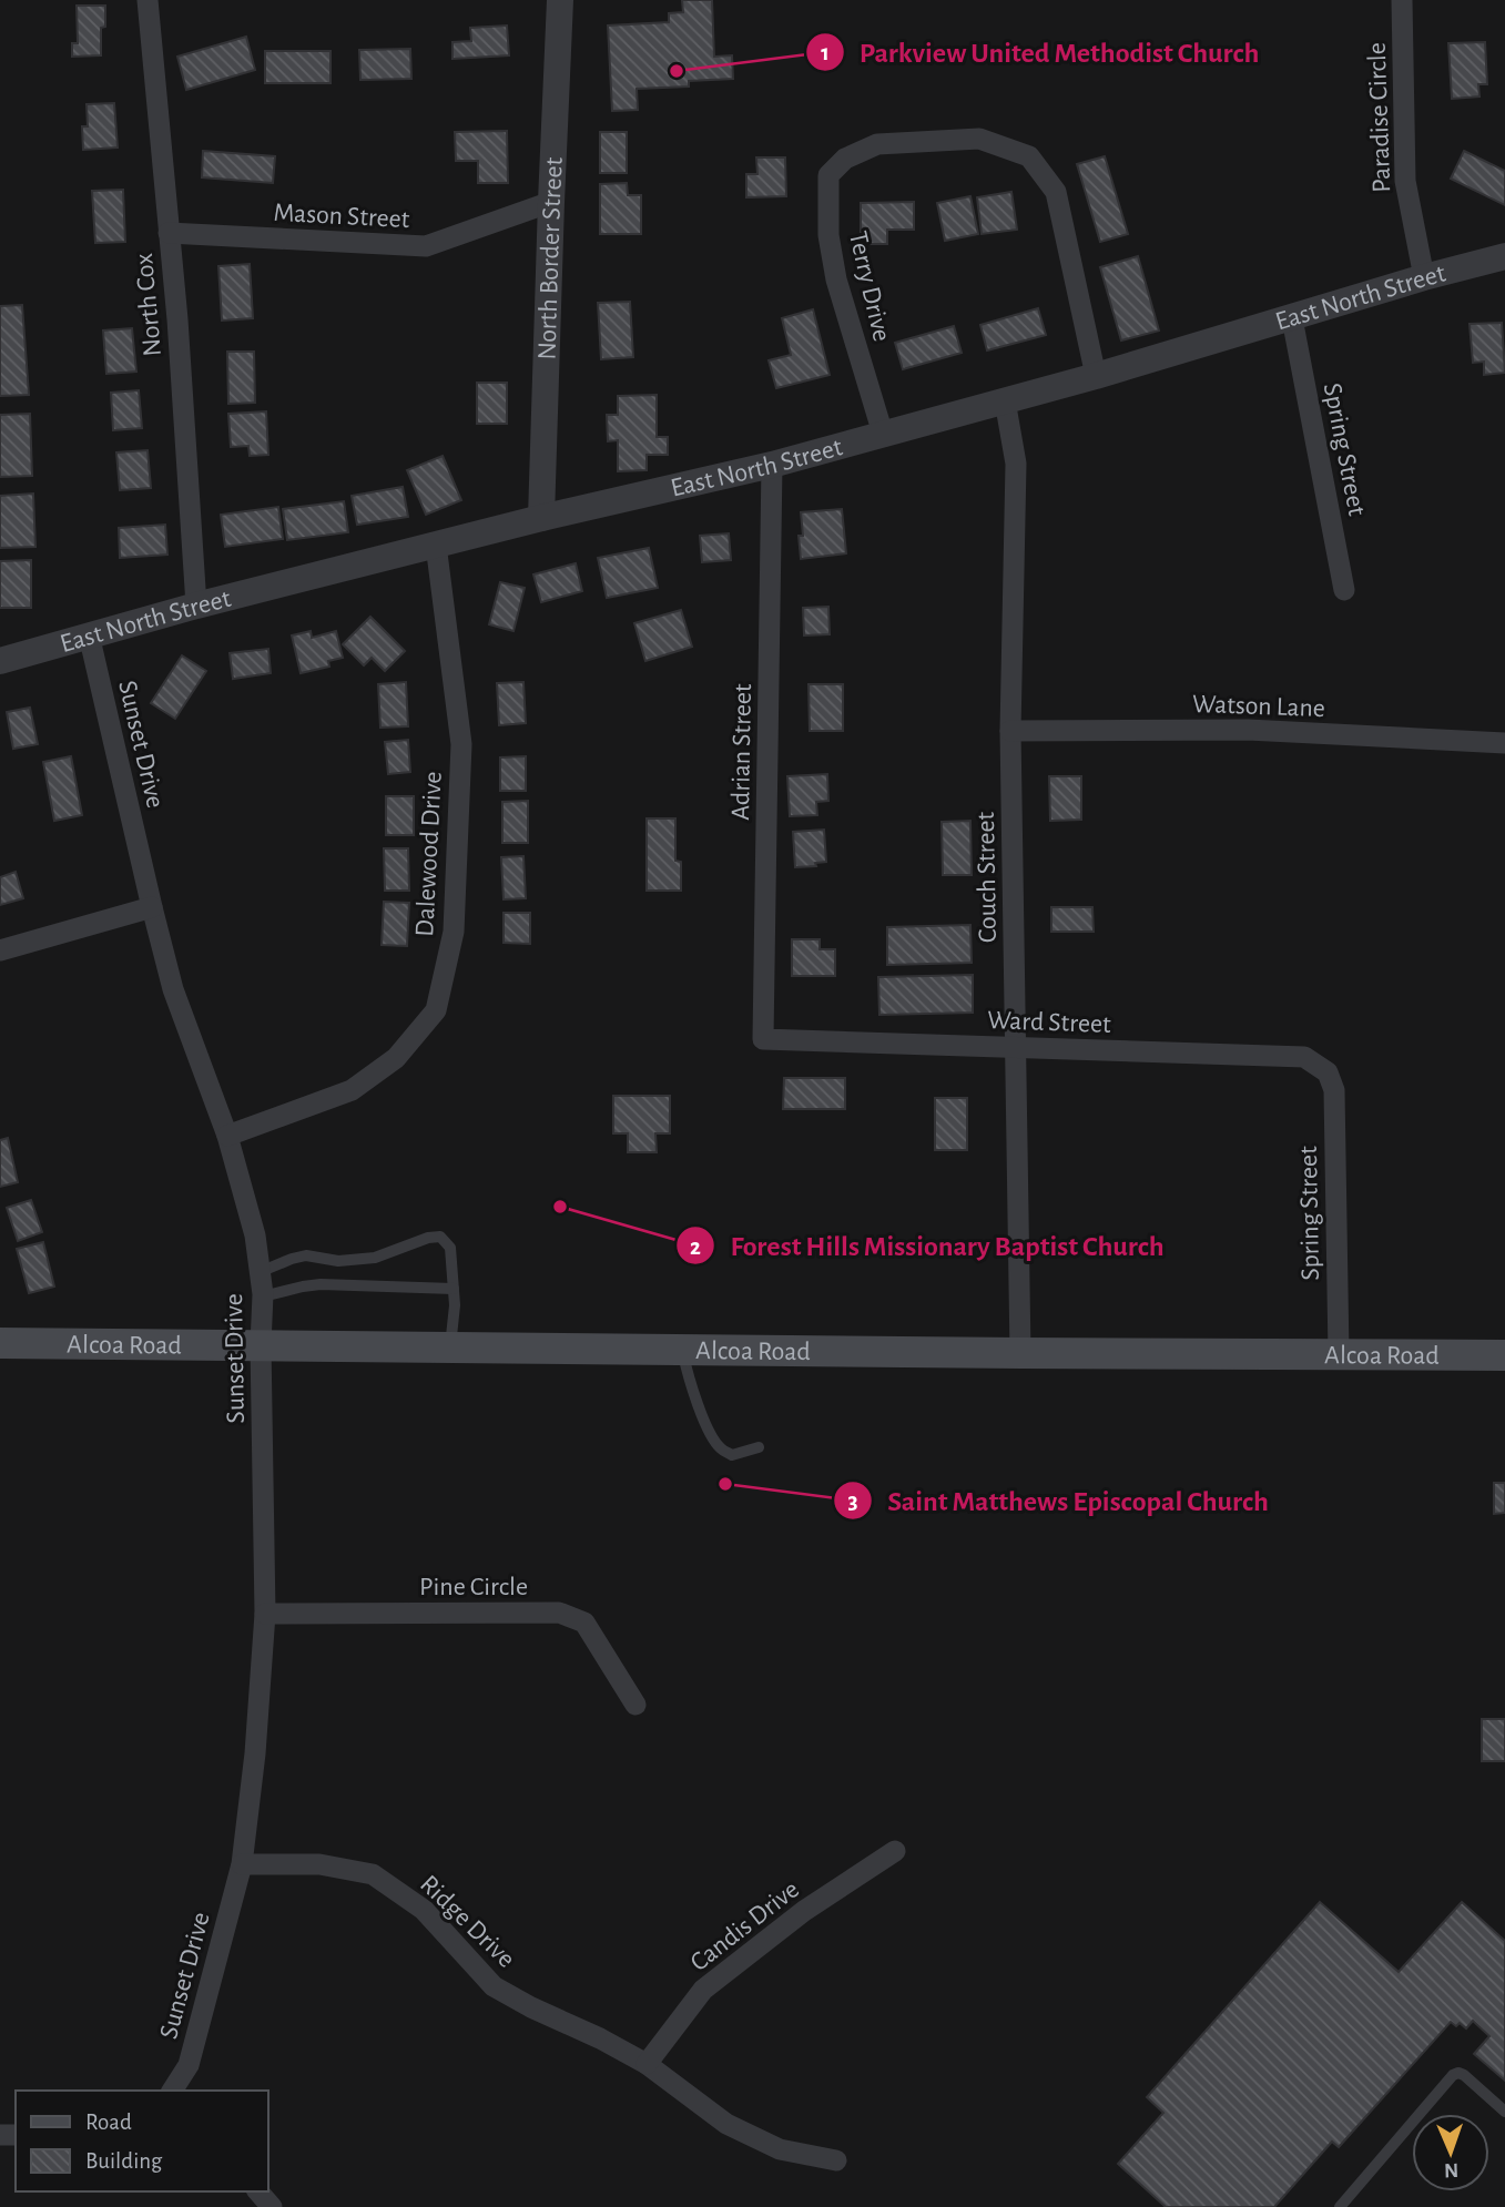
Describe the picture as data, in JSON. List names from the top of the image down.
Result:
{
  "streets": {
    "main road": ["Alcoa Road"],
    "street": [
      "Paradise Circle",
      "Mason Street",
      "North Border Street",
      "Terry Drive",
      "East North Street",
      "North Cox",
      "Spring Street",
      "Watson Lane",
      "Sunset Drive",
      "Adrian Street",
      "Dalewood Drive",
      "Couch Street",
      "Ward Street",
      "Pine Circle",
      "Ridge Drive",
      "Candis Drive"
    ]
  },
  "crossings": [
    ["Paradise Circle", "East North Street"],
    ["Mason Street", "North Border Street"],
    ["Mason Street", "North Cox"],
    ["North Border Street", "East North Street"],
    ["Terry Drive", "East North Street"],
    ["East North Street", "North Cox"],
    ["East North Street", "Spring Street"],
    ["East North Street", "Sunset Drive"],
    ["East North Street", "Adrian Street"],
    ["East North Street", "Dalewood Drive"],
    ["East North Street", "Couch Street"],
    ["Spring Street", "Ward Street"],
    ["Spring Street", "Alcoa Road"],
    ["Watson Lane", "Couch Street"],
    ["Sunset Drive", "Dalewood Drive"],
    ["Sunset Drive", "Alcoa Road"],
    ["Sunset Drive", "Pine Circle"],
    ["Sunset Drive", "Ridge Drive"],
    ["Adrian Street", "Ward Street"],
    ["Couch Street", "Ward Street"],
    ["Couch Street", "Alcoa Road"],
    ["Ridge Drive", "Candis Drive"]
  ],
  "places": ["Parkview United Methodist Church", "Forest Hills Missionary Baptist Church", "Saint Matthews Episcopal Church"],
  "legend": ["Road", "Building"],
  "north": "bottom"
}
